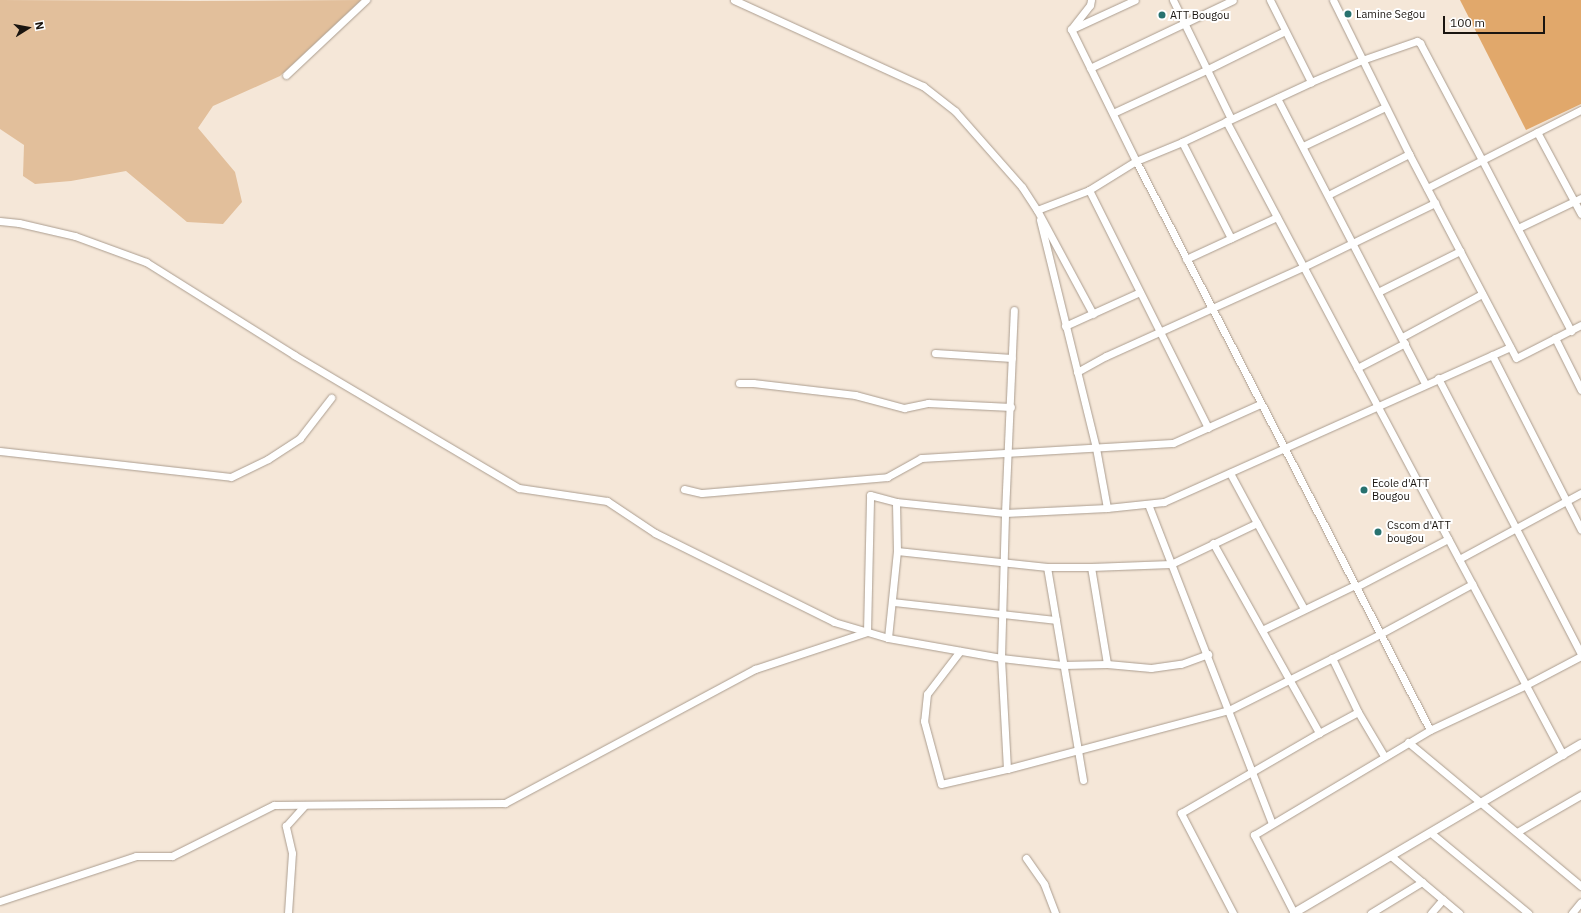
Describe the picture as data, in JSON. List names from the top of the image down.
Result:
{
  "places": [
    "Lamine Segou",
    "ATT Bougou",
    "Ecole d'ATT Bougou",
    "Cscom d'ATT bougou"
  ],
  "scale_bar": "100 m",
  "north": "right"
}
